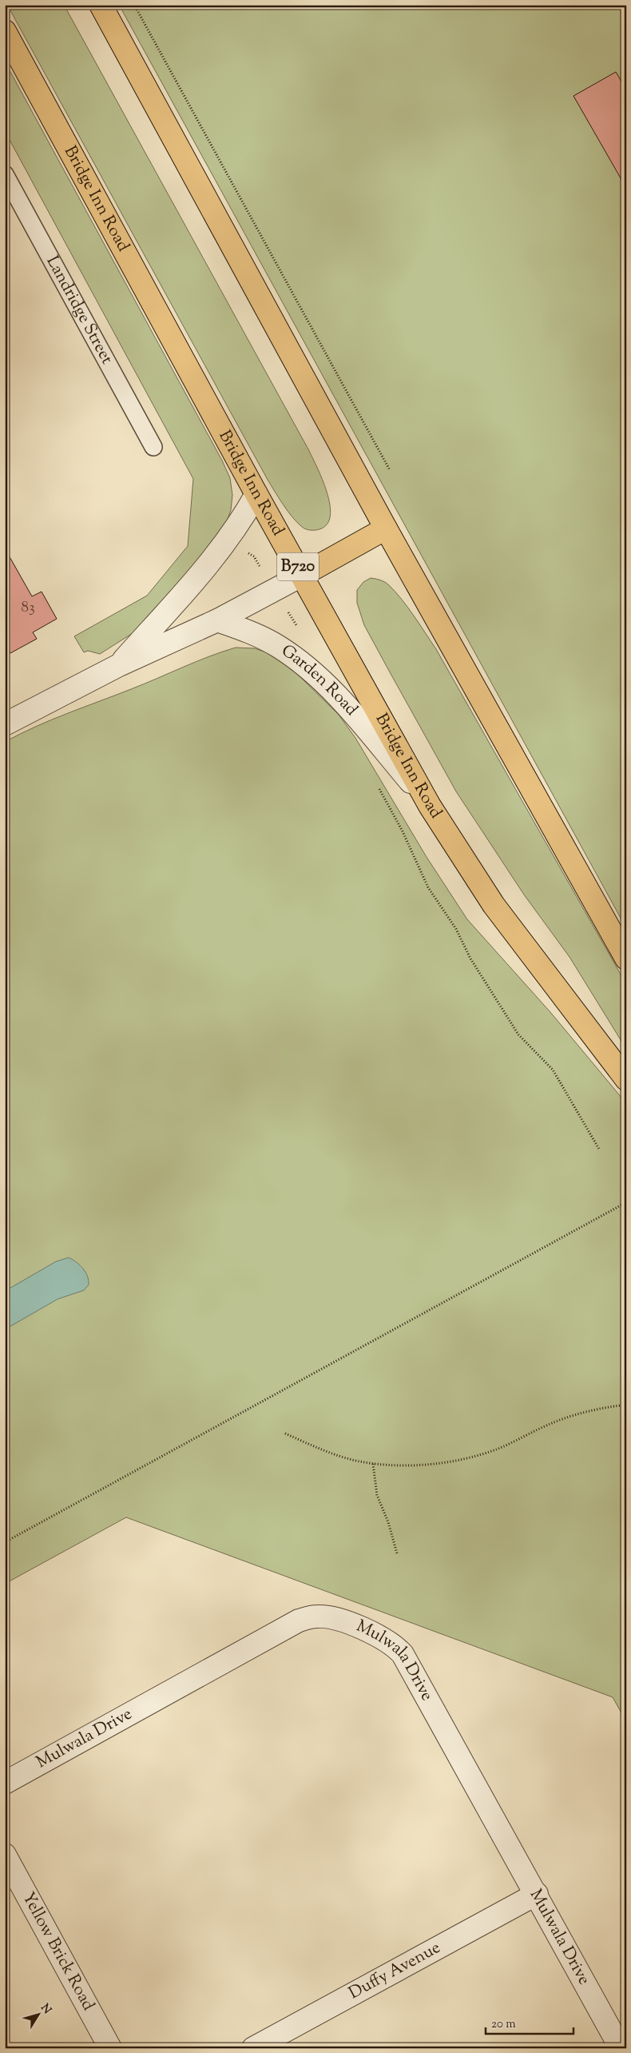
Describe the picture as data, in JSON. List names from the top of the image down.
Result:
{
  "streets": {
    "main road": ["Bridge Inn Road", "B720"],
    "street": [
      "Garden Road",
      "Mulwala Drive",
      "Yellow Brick Road",
      "Duffy Avenue"
    ],
    "lane": ["Landridge Street"]
  },
  "crossings": [
    ["Bridge Inn Road", "Garden Road"],
    ["Mulwala Drive", "Duffy Avenue"]
  ],
  "house_numbers": ["83"],
  "scale_bar": "20 m",
  "north": "top right"
}
